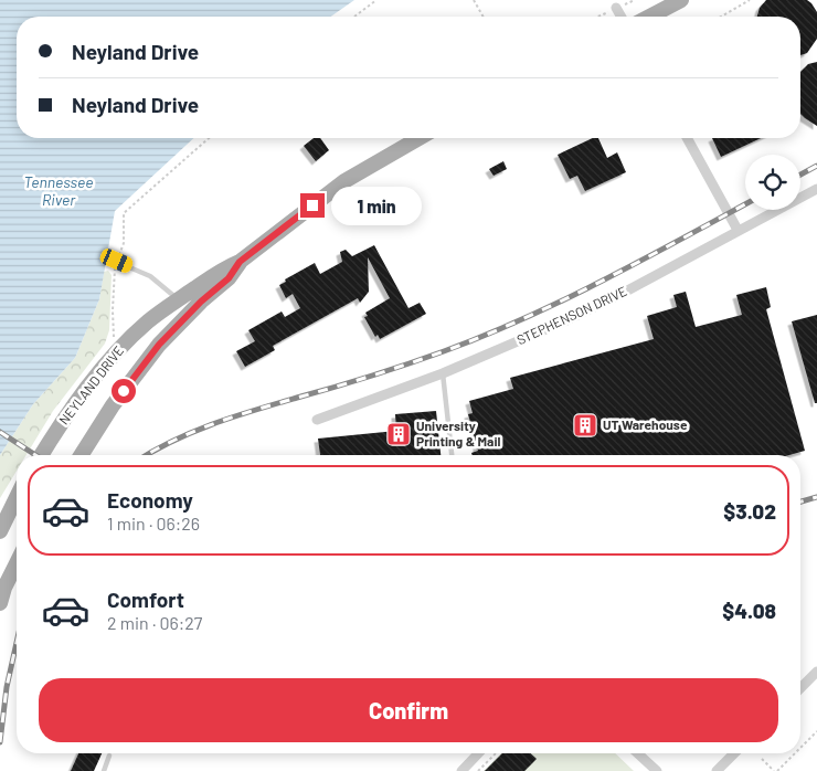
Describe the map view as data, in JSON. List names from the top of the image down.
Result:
{
  "streets": {
    "main road": ["NEYLAND DRIVE"],
    "street": ["STEPHENSON DRIVE"]
  },
  "water": ["Tennessee River"],
  "places": {
    "building": ["UT Warehouse", "University Printing & Mail"]
  },
  "page": {
    "banner": ["Neyland Drive", "Neyland Drive"],
    "bubble": "1 min",
    "list": [
      {
        "name": "Economy",
        "note": "1 min · 06:26",
        "value": "$3.02"
      },
      {
        "name": "Comfort",
        "note": "2 min · 06:27",
        "value": "$4.08"
      }
    ],
    "buttons": "Confirm"
  }
}
